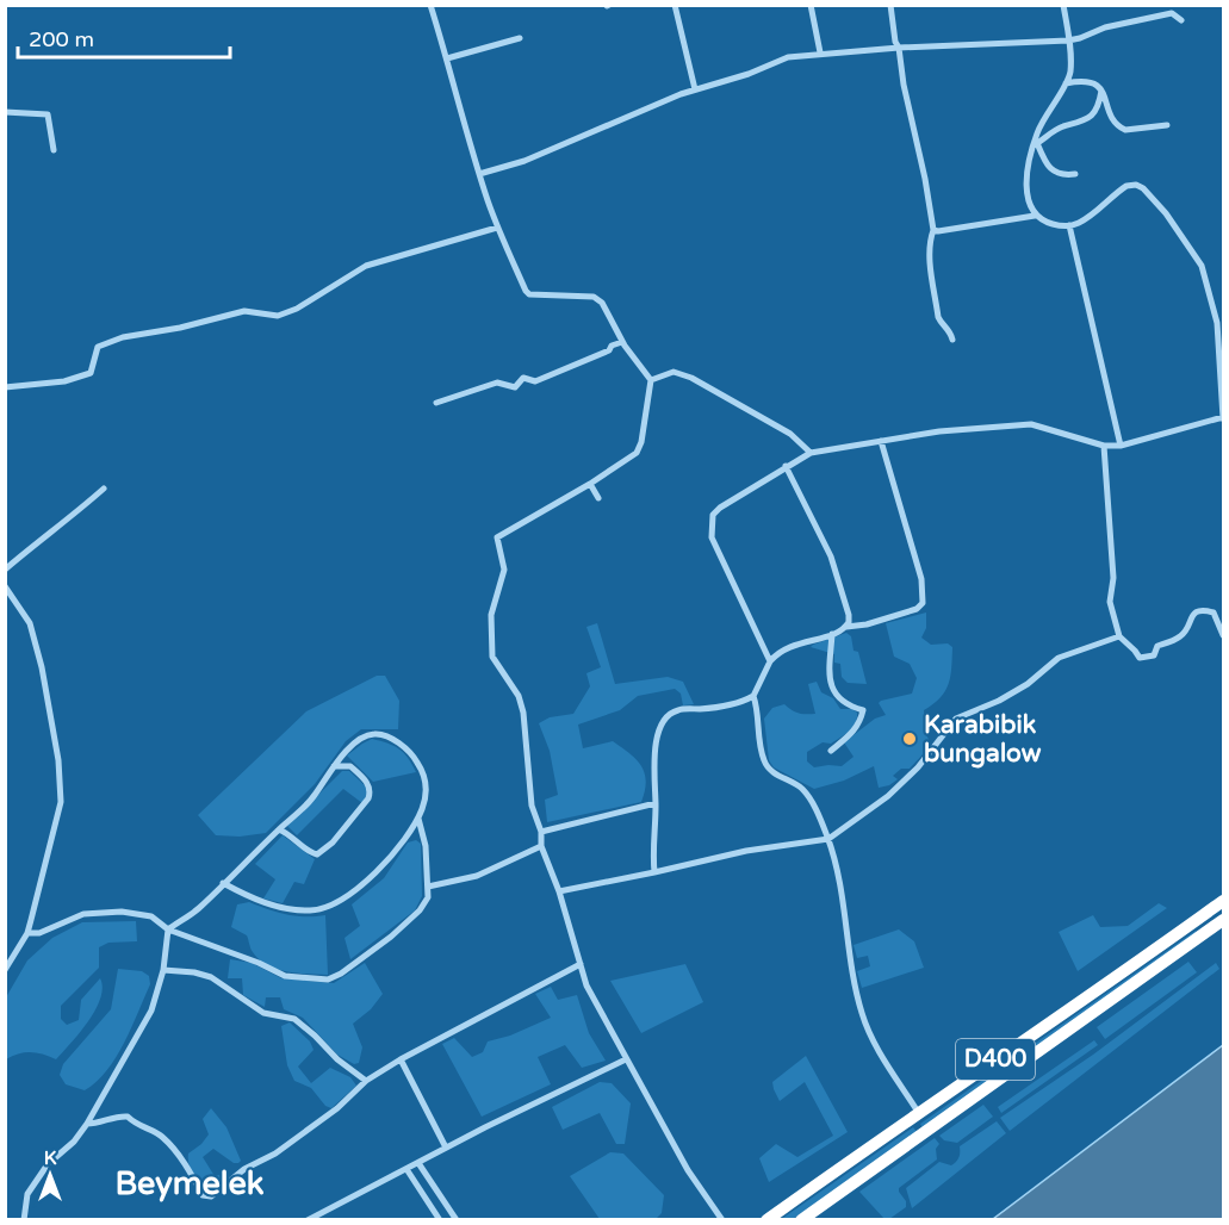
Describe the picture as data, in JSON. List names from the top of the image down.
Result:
{
  "streets": {
    "highway": ["D400"]
  },
  "districts": ["Beymelek"],
  "places": ["Karabibik bungalow"],
  "scale_bar": "200 m",
  "north": "top"
}
